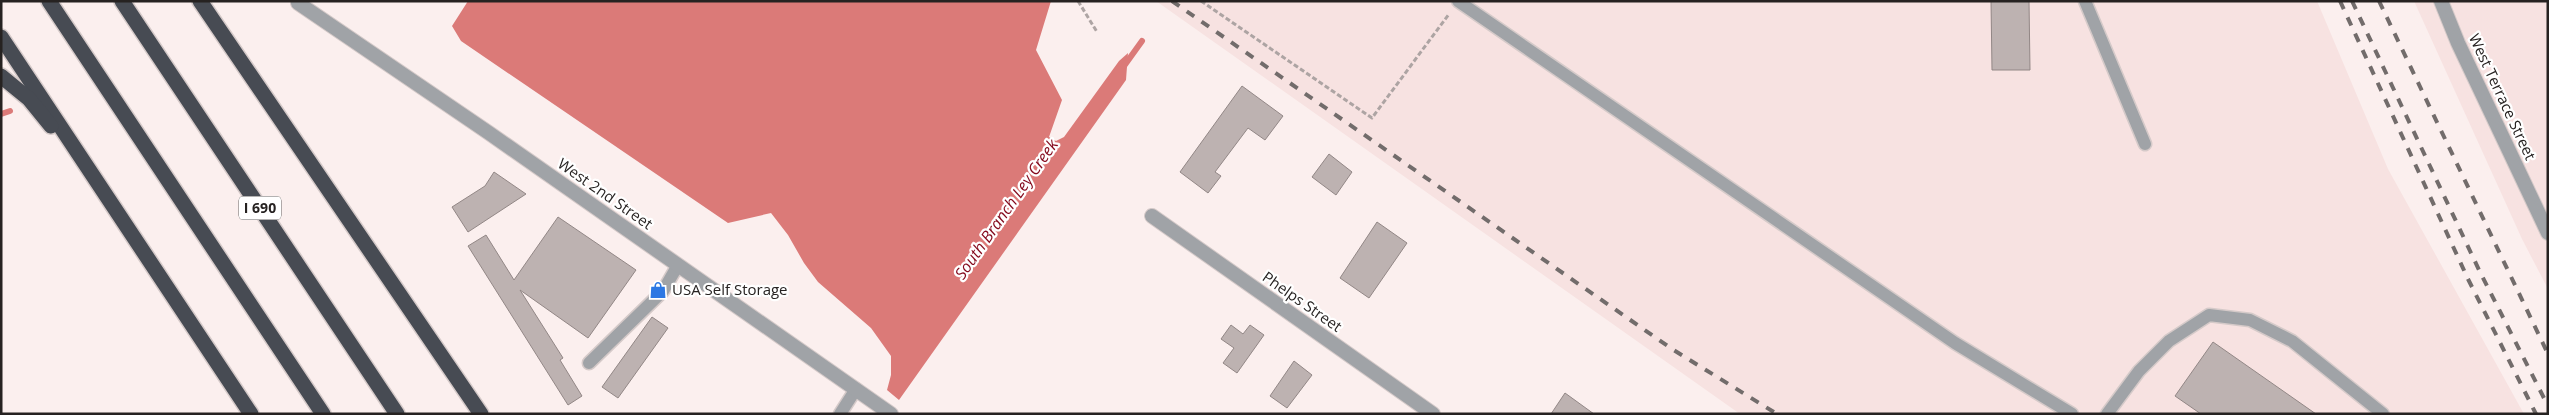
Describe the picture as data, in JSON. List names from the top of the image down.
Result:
{
  "streets": {
    "highway": ["I 690"],
    "street": ["West Terrace Street", "West 2nd Street", "Phelps Street"]
  },
  "water": ["South Branch Ley Creek"],
  "places": {
    "shop": ["USA Self Storage"]
  }
}
